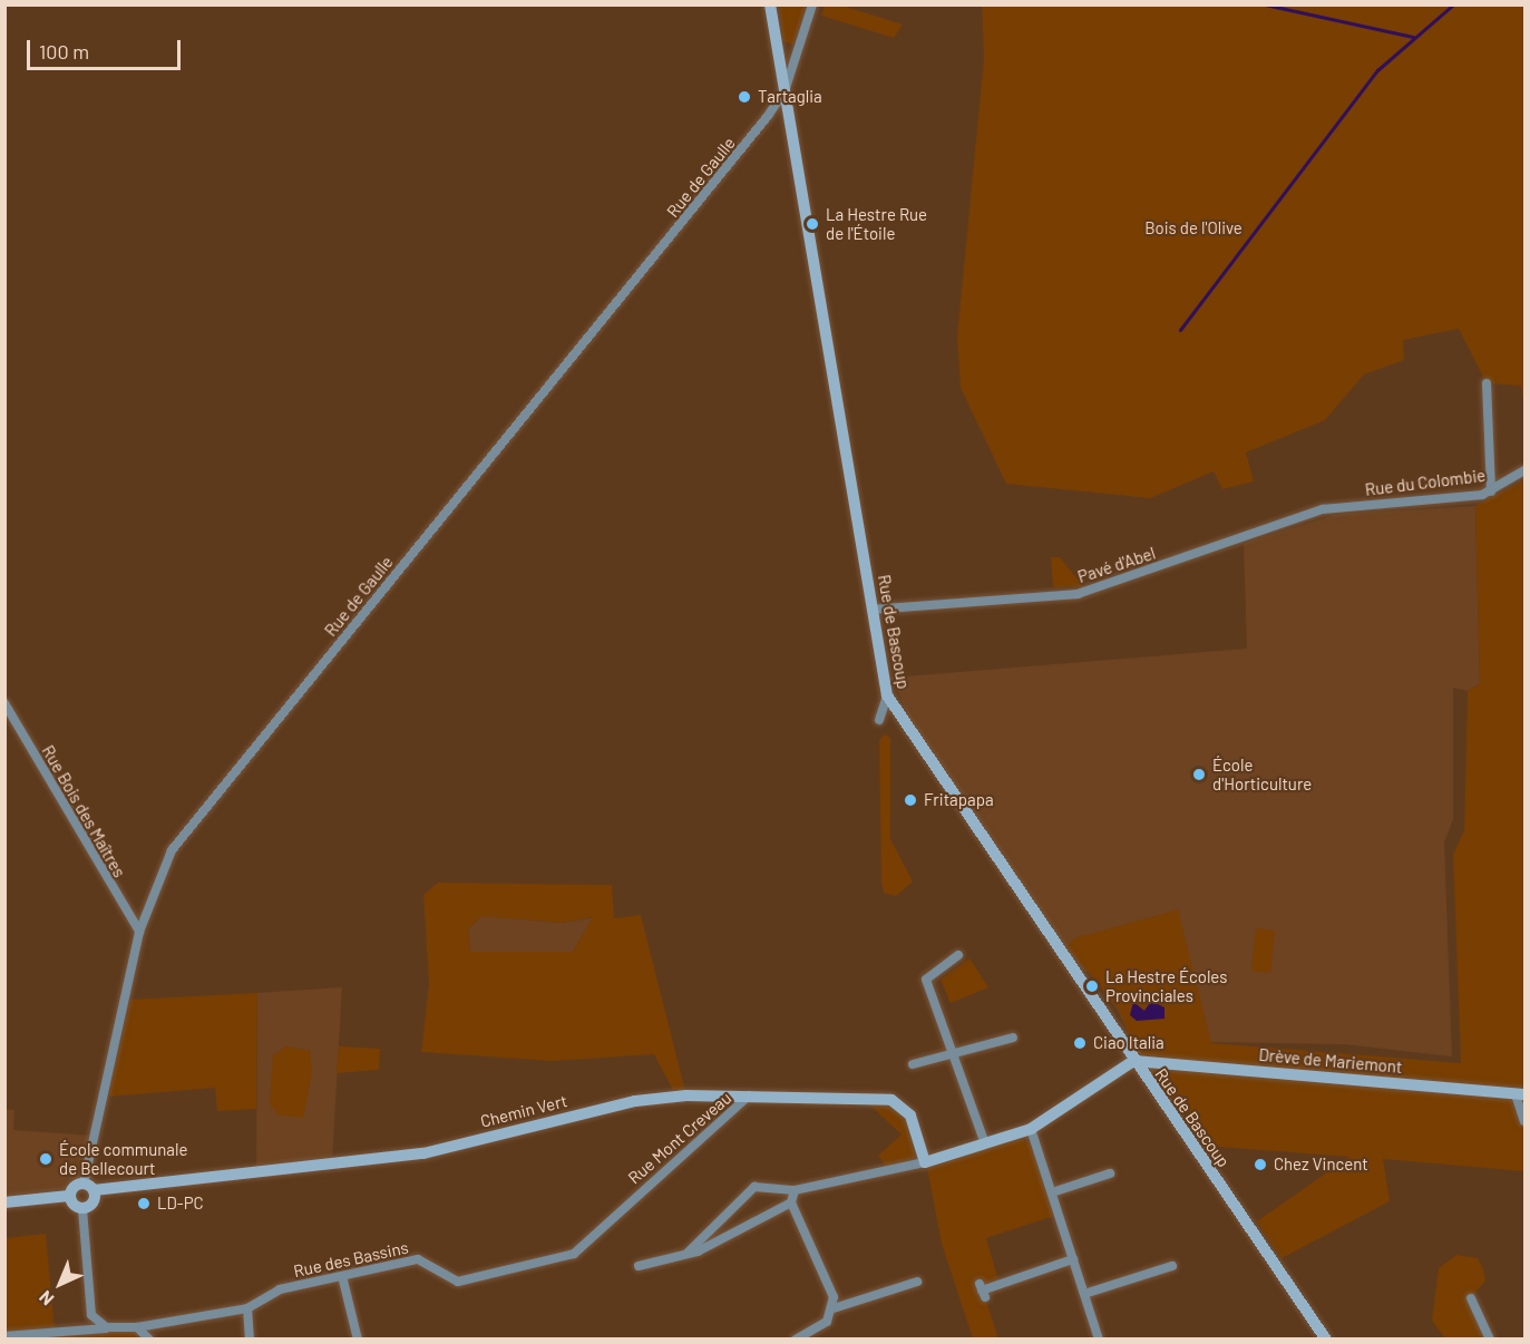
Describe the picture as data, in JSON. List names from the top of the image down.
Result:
{
  "streets": {
    "street": [
      "Rue de Gaulle",
      "Rue du Colombie",
      "Pavé d'Abel",
      "Rue de Bascoup",
      "Rue Bois des Maîtres",
      "Drève de Mariemont",
      "Chemin Vert",
      "Rue Mont Creveau",
      "Rue des Bassins"
    ]
  },
  "crossings": [
    ["Rue de Gaulle", "Rue de Bascoup"],
    ["Rue de Gaulle", "Rue Bois des Maîtres"],
    ["Rue de Gaulle", "Chemin Vert"],
    ["Rue du Colombie", "Pavé d'Abel"],
    ["Pavé d'Abel", "Rue de Bascoup"],
    ["Rue de Bascoup", "Drève de Mariemont"],
    ["Chemin Vert", "Rue Mont Creveau"],
    ["Rue Mont Creveau", "Rue des Bassins"]
  ],
  "parks": ["Bois de l'Olive"],
  "places": [
    "Tartaglia",
    "La Hestre Rue de l'Étoile",
    "École d'Horticulture",
    "Fritapapa",
    "La Hestre Écoles Provinciales",
    "Ciao Italia",
    "École communale de Bellecourt",
    "Chez Vincent",
    "LD-PC"
  ],
  "scale_bar": "100 m",
  "north": "bottom left"
}
